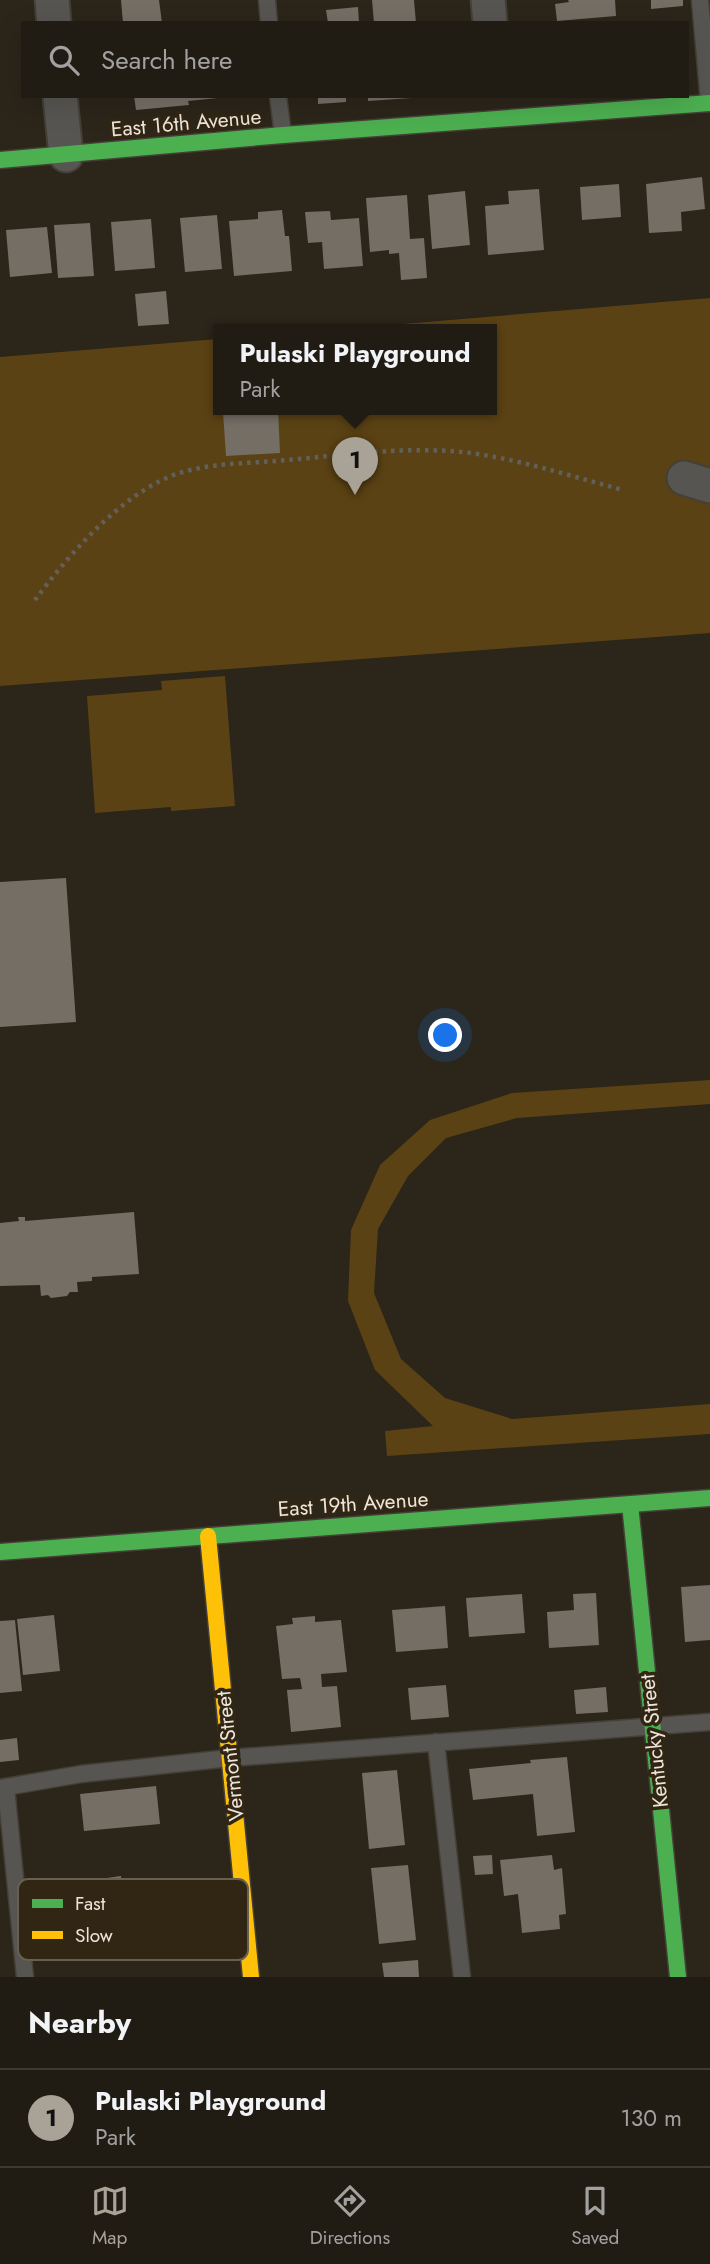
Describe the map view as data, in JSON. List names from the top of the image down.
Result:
{
  "streets": {
    "street": [
      "East 16th Avenue",
      "East 19th Avenue",
      "Kentucky Street",
      "Vermont Street"
    ]
  },
  "crossings": [
    ["East 19th Avenue", "Kentucky Street"],
    ["East 19th Avenue", "Vermont Street"]
  ],
  "legend": ["Fast", "Slow"],
  "page": {
    "search": "Search here",
    "popup": ["Pulaski Playground", "Park"],
    "pins": "1",
    "heading": "Nearby",
    "list": [
      {
        "mark": "1",
        "name": "Pulaski Playground",
        "note": "Park",
        "value": "130 m"
      }
    ],
    "nav": ["Map", "Directions", "Saved"]
  }
}
